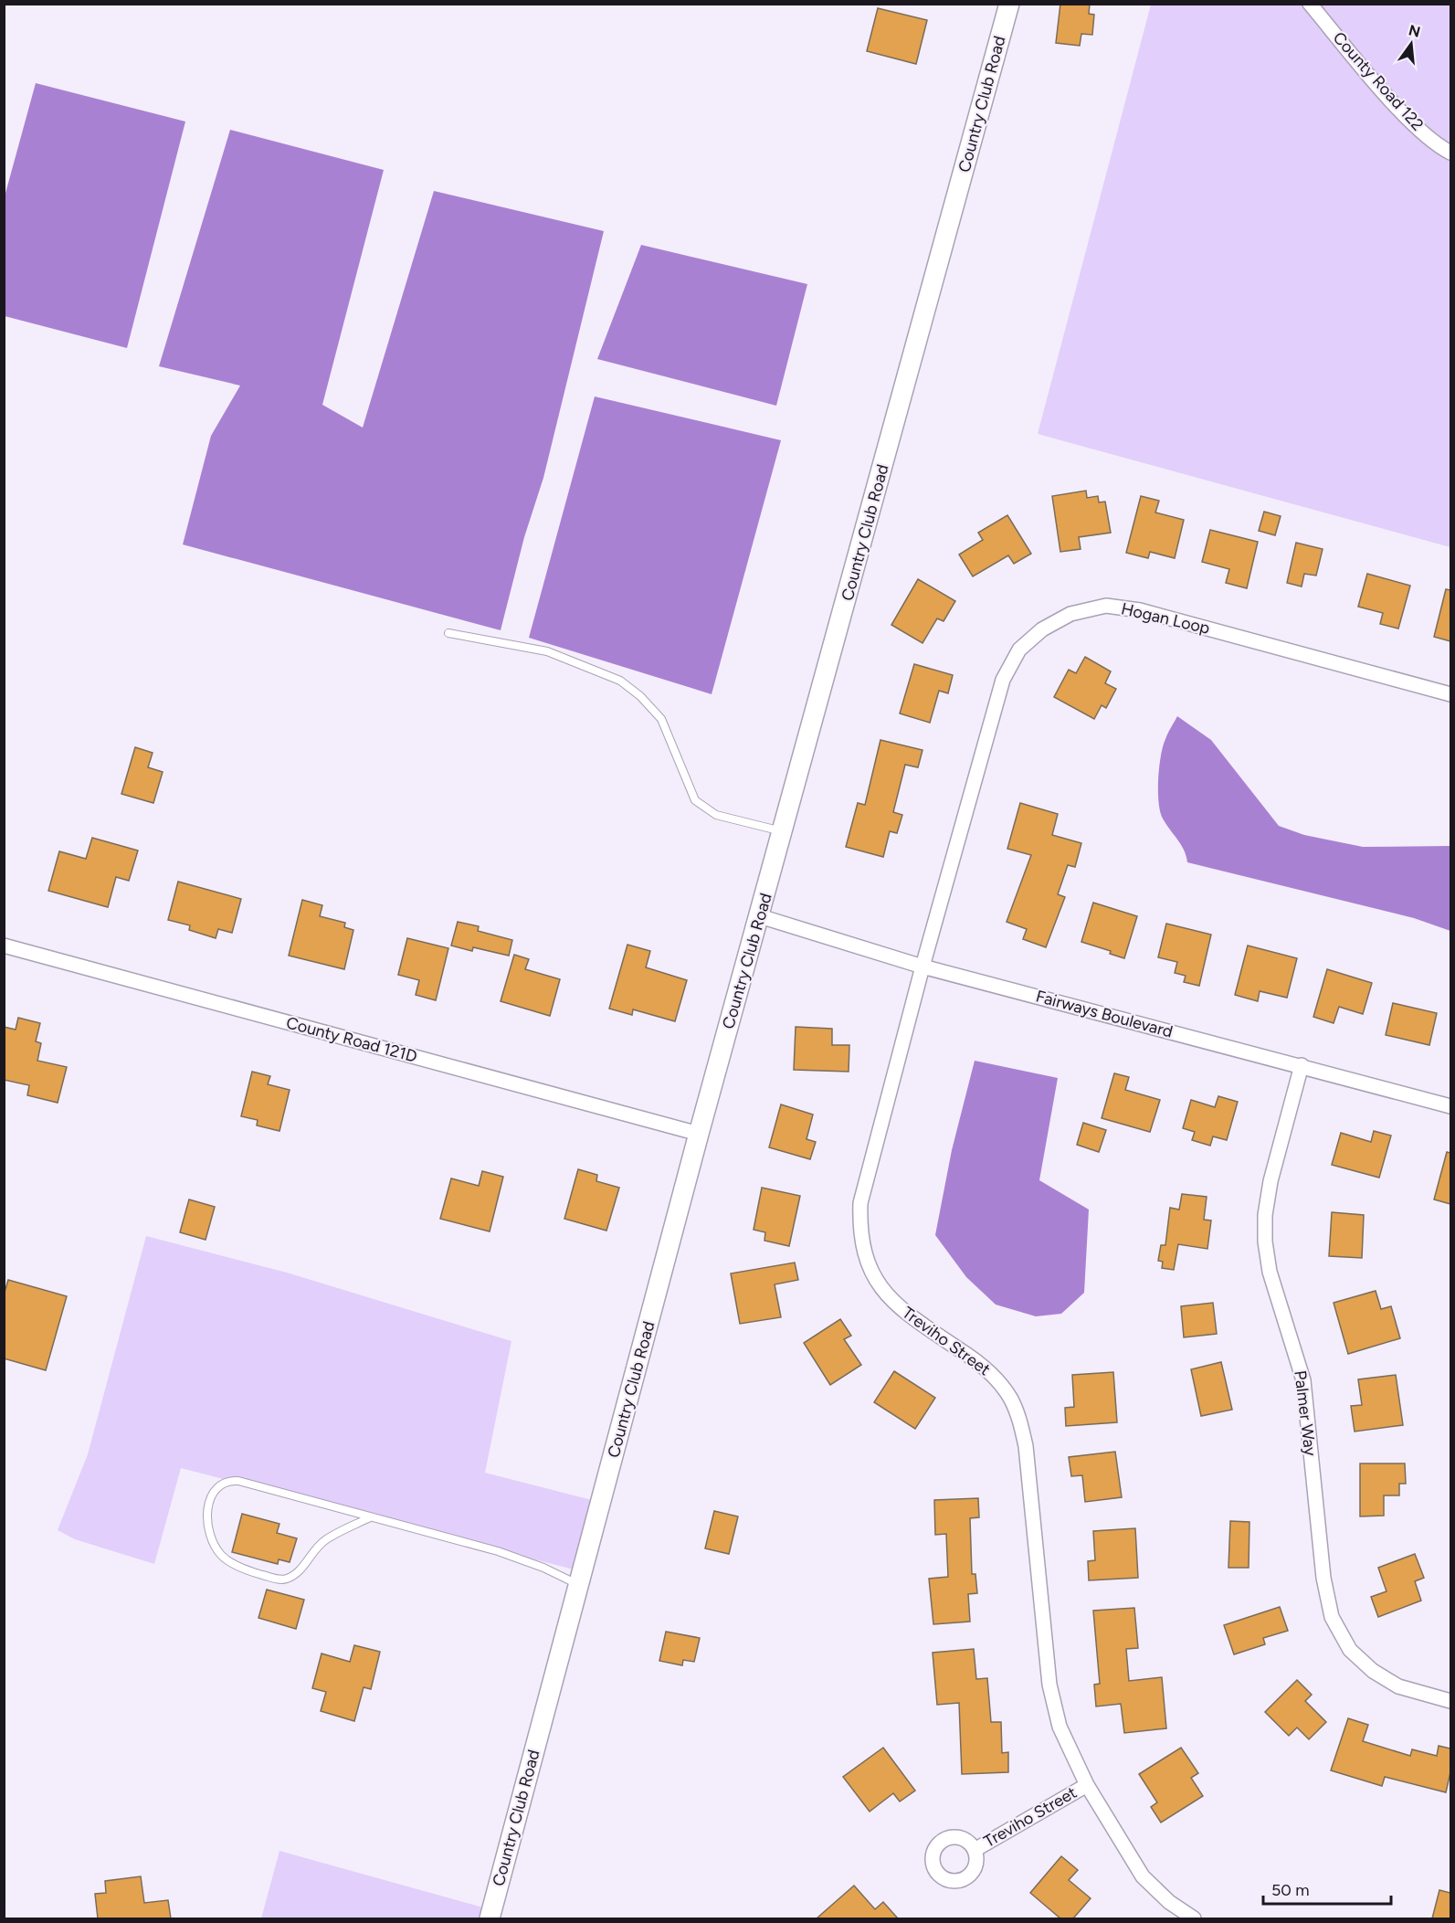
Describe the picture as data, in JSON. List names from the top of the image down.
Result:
{
  "streets": {
    "street": [
      "County Road 122",
      "Country Club Road",
      "Hogan Loop",
      "Fairways Boulevard",
      "County Road 121D",
      "Treviho Street",
      "Palmer Way"
    ]
  },
  "crossings": [
    ["Country Club Road", "Fairways Boulevard"],
    ["Country Club Road", "County Road 121D"],
    ["Hogan Loop", "Fairways Boulevard"],
    ["Hogan Loop", "Treviho Street"],
    ["Fairways Boulevard", "Treviho Street"],
    ["Fairways Boulevard", "Palmer Way"]
  ],
  "scale_bar": "50 m",
  "north": "top"
}
